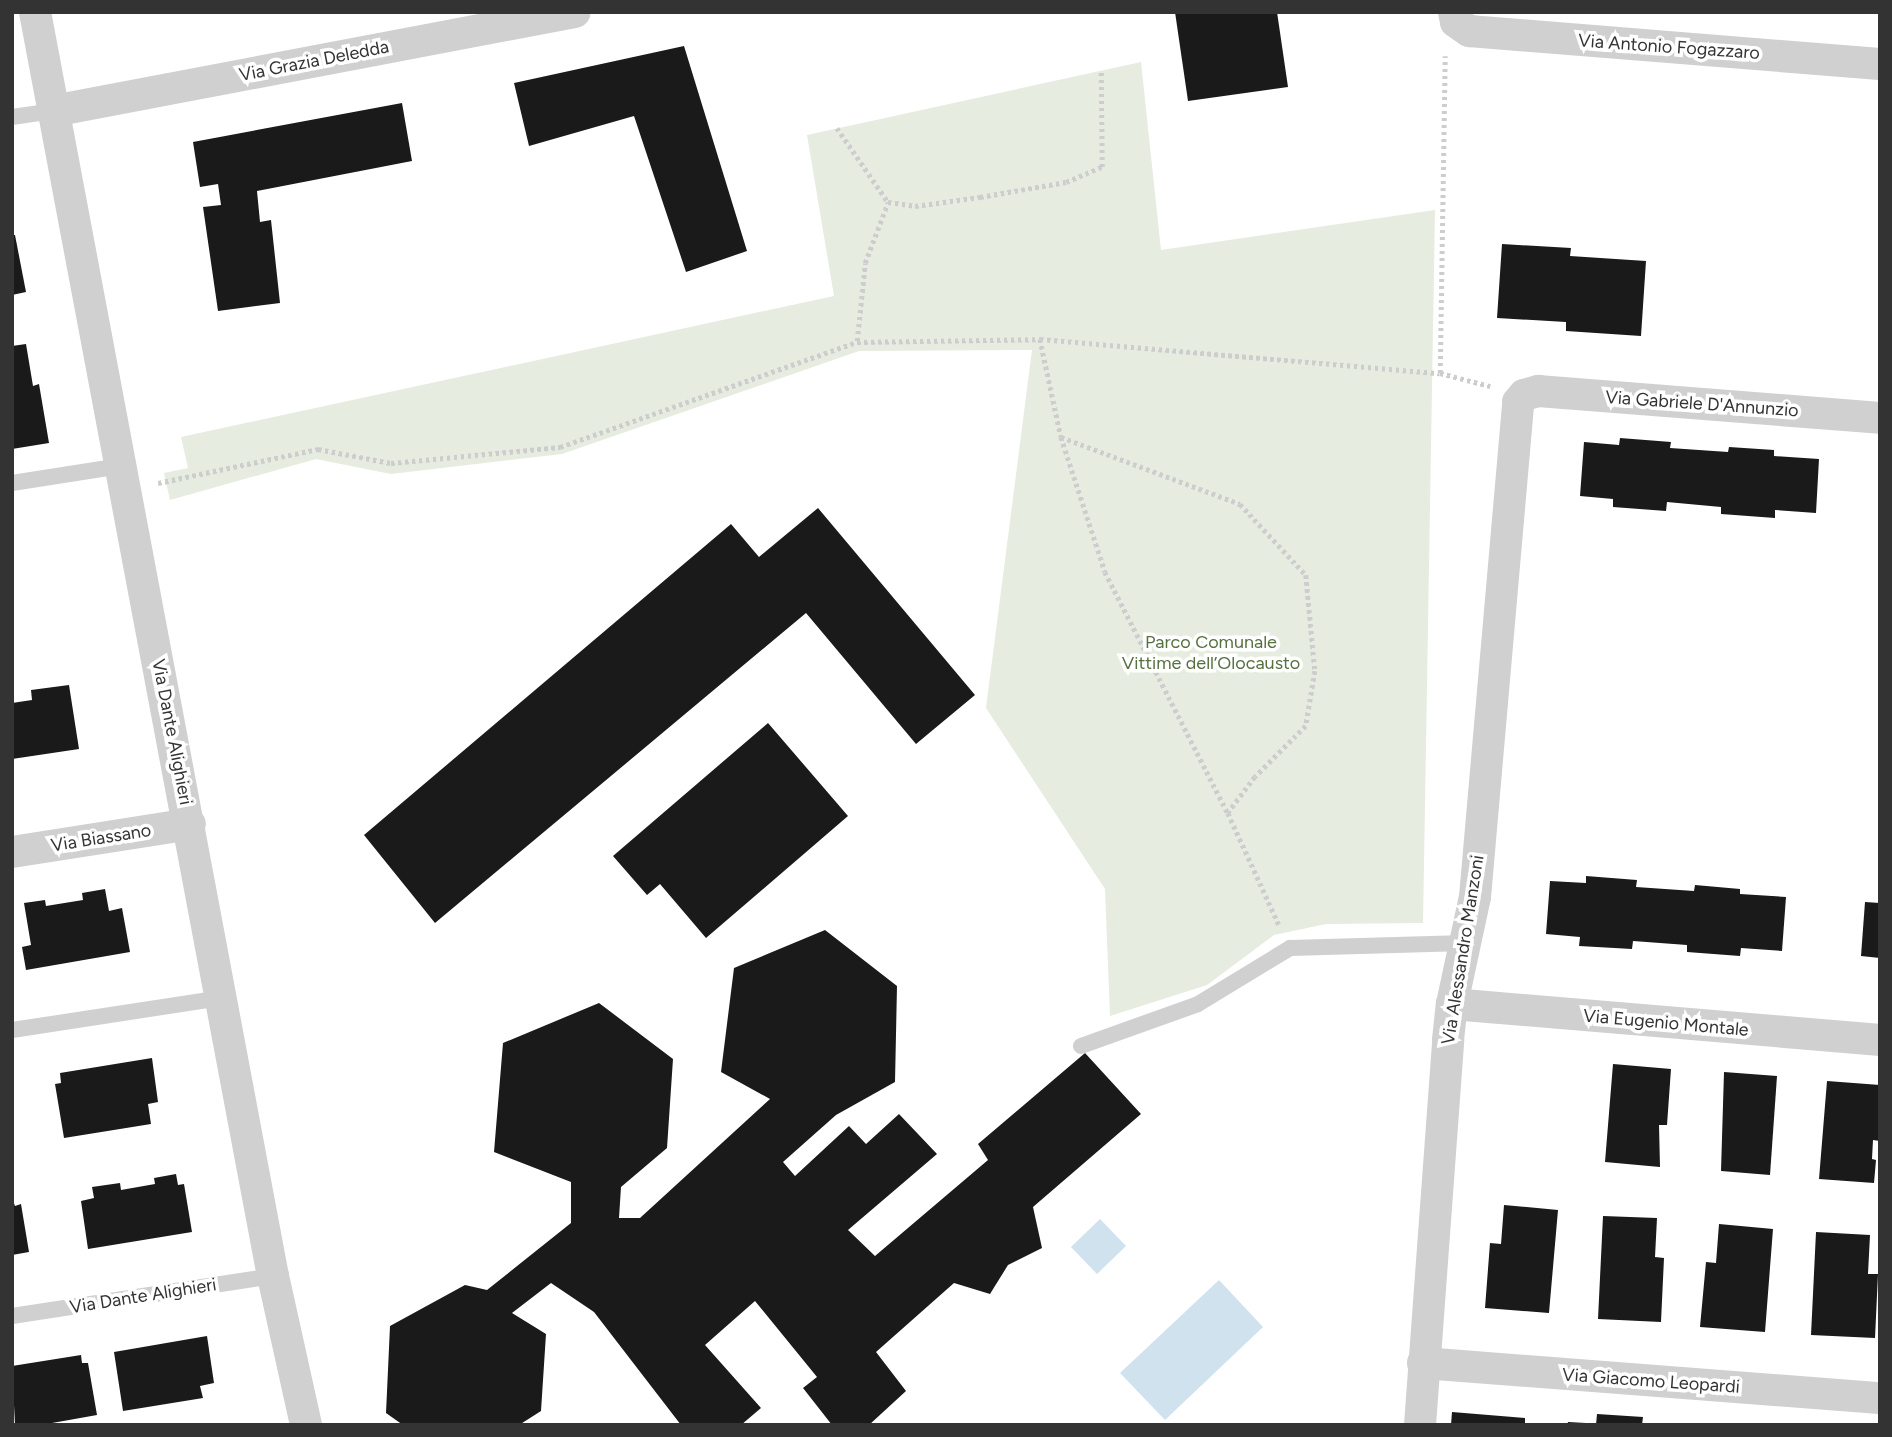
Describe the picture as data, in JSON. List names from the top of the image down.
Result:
{
  "streets": {
    "street": [
      "Via Antonio Fogazzaro",
      "Via Grazia Deledda",
      "Via Gabriele D'Annunzio",
      "Via Dante Alighieri",
      "Via Biassano",
      "Via Alessandro Manzoni",
      "Via Eugenio Montale",
      "Via Giacomo Leopardi"
    ]
  },
  "crossings": [
    ["Via Grazia Deledda", "Via Dante Alighieri"],
    ["Via Gabriele D'Annunzio", "Via Alessandro Manzoni"],
    ["Via Dante Alighieri", "Via Biassano"],
    ["Via Alessandro Manzoni", "Via Eugenio Montale"],
    ["Via Alessandro Manzoni", "Via Giacomo Leopardi"]
  ],
  "parks": ["Parco Comunale Vittime dell’Olocausto"]
}
